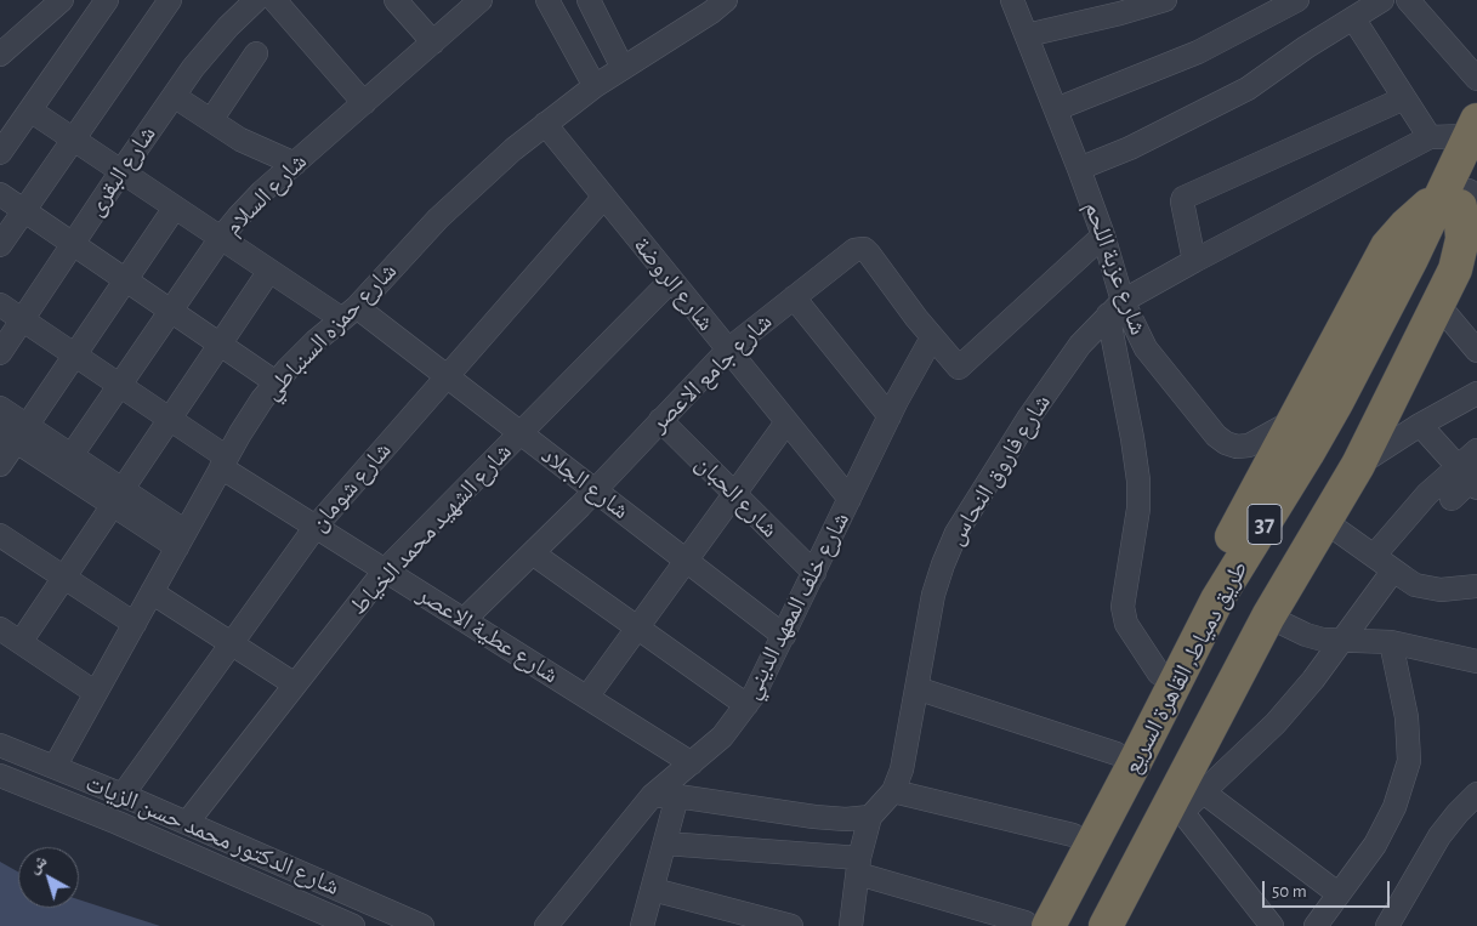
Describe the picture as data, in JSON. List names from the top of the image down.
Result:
{
  "streets": {
    "highway": ["37", "طريق دمياط, القاهرة السريع"],
    "street": [
      "شارع البقرى",
      "شارع السلام",
      "شارع عزبة اللحم",
      "شارع الروضة",
      "شارع حمزه السنباطي",
      "شارع جامع الاعصر",
      "شارع فاروق النحاس",
      "شارع الجلاد",
      "شارع شومان",
      "شارع الحبان",
      "شارع الشهيد محمد الخياط",
      "شارع خلف المعهد الديني",
      "شارع عطية الاعصر",
      "شارع الدكتور محمد حسن الزيات"
    ]
  },
  "crossings": [
    ["شارع البقرى", "شارع الجلاد"],
    ["شارع البقرى", "شارع عطية الاعصر"],
    ["شارع السلام", "شارع الجلاد"],
    ["شارع السلام", "شارع عطية الاعصر"],
    ["شارع عزبة اللحم", "شارع جامع الاعصر"],
    ["شارع عزبة اللحم", "شارع فاروق النحاس"],
    ["شارع الروضة", "شارع حمزه السنباطي"],
    ["شارع الروضة", "شارع جامع الاعصر"],
    ["شارع الروضة", "شارع شومان"],
    ["شارع الروضة", "شارع الشهيد محمد الخياط"],
    ["شارع الروضة", "شارع خلف المعهد الديني"],
    ["شارع حمزه السنباطي", "شارع الجلاد"],
    ["شارع حمزه السنباطي", "شارع عطية الاعصر"],
    ["شارع حمزه السنباطي", "شارع الدكتور محمد حسن الزيات"],
    ["شارع جامع الاعصر", "شارع الجلاد"],
    ["شارع جامع الاعصر", "شارع الحبان"],
    ["شارع جامع الاعصر", "شارع خلف المعهد الديني"],
    ["شارع جامع الاعصر", "شارع عطية الاعصر"],
    ["شارع فاروق النحاس", "طريق دمياط, القاهرة السريع"],
    ["شارع الجلاد", "شارع شومان"],
    ["شارع الجلاد", "شارع الشهيد محمد الخياط"],
    ["شارع الجلاد", "شارع خلف المعهد الديني"],
    ["شارع شومان", "شارع عطية الاعصر"],
    ["شارع شومان", "شارع الدكتور محمد حسن الزيات"],
    ["شارع الحبان", "شارع خلف المعهد الديني"],
    ["شارع الشهيد محمد الخياط", "شارع عطية الاعصر"],
    ["شارع الشهيد محمد الخياط", "شارع الدكتور محمد حسن الزيات"],
    ["شارع خلف المعهد الديني", "شارع عطية الاعصر"]
  ],
  "scale_bar": "50 m",
  "north": "top left"
}
